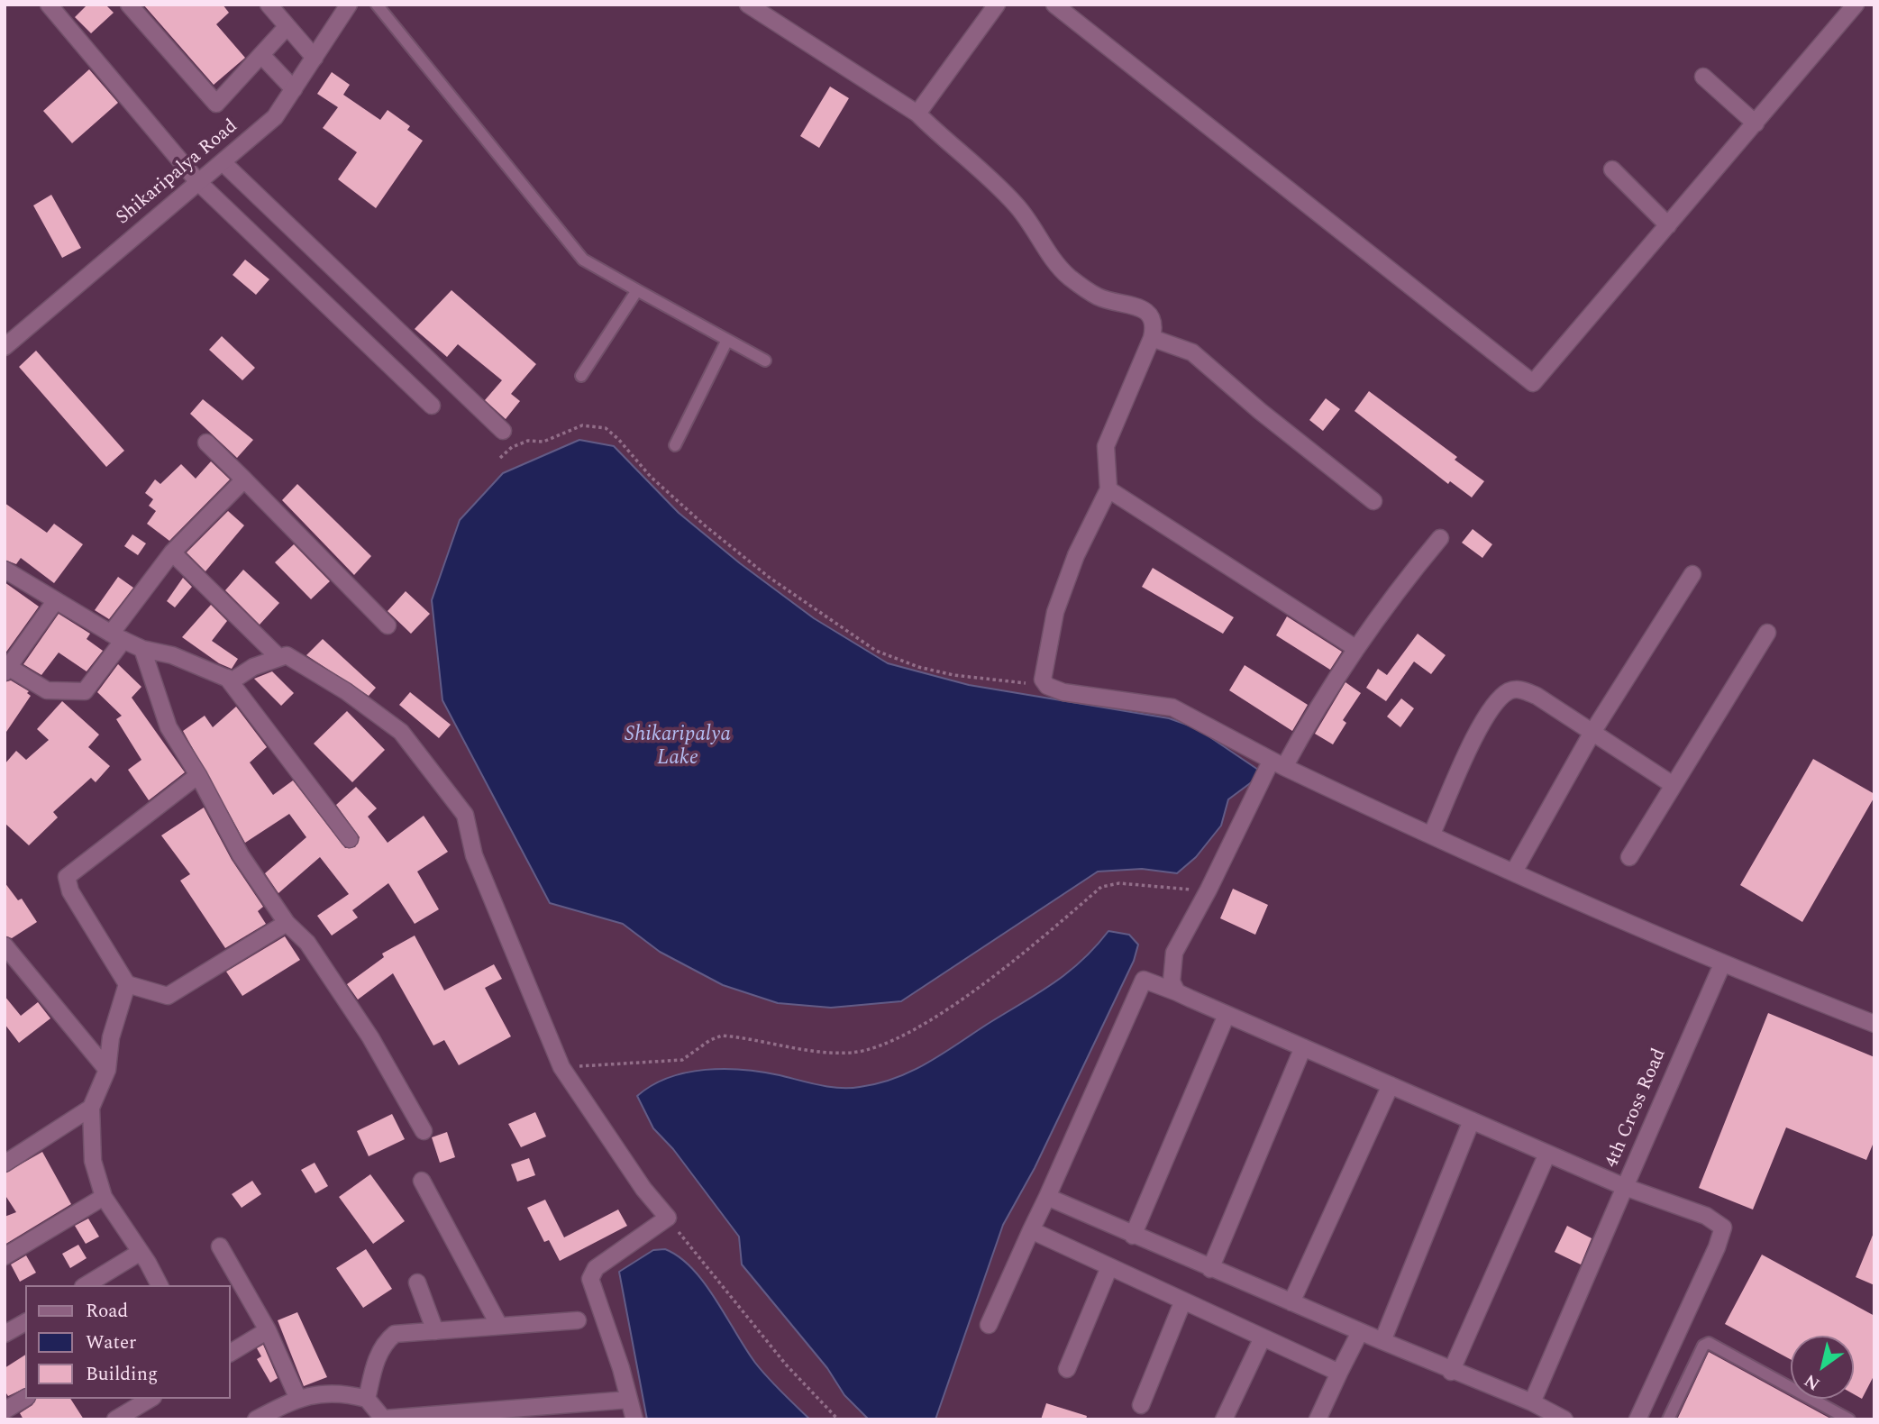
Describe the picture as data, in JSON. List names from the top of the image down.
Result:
{
  "streets": {
    "street": ["Shikaripalya Road", "4th Cross Road"]
  },
  "water": ["Shikaripalya Lake"],
  "legend": ["Road", "Water", "Building"],
  "north": "bottom left"
}
